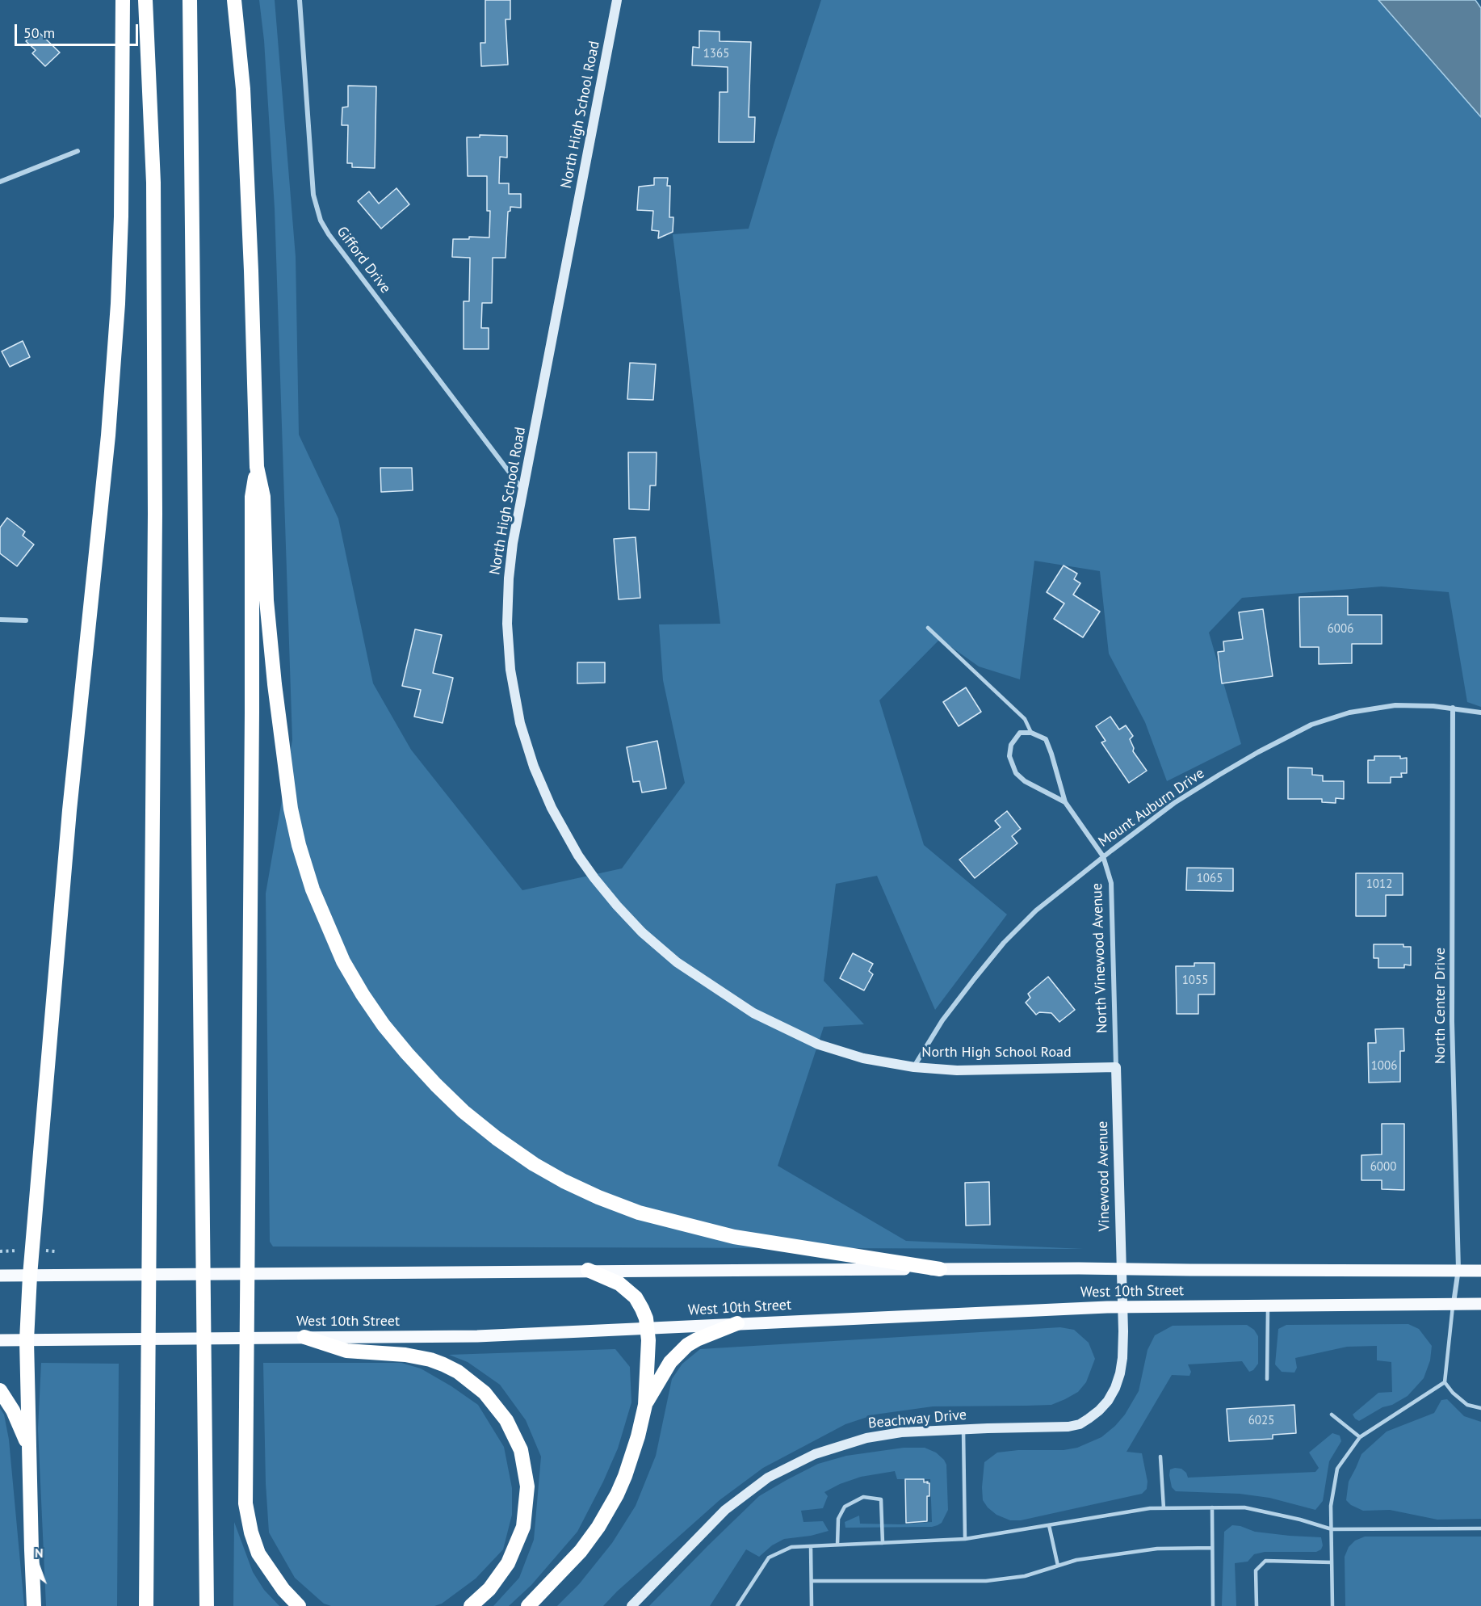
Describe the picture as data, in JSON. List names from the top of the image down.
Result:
{
  "streets": {
    "main road": ["West 10th Street"],
    "street": [
      "North High School Road",
      "Gifford Drive",
      "Mount Auburn Drive",
      "North Vinewood Avenue",
      "North Center Drive",
      "Vinewood Avenue",
      "Beachway Drive"
    ]
  },
  "crossings": [
    ["North High School Road", "Gifford Drive"],
    ["North High School Road", "Mount Auburn Drive"],
    ["North High School Road", "North Vinewood Avenue"],
    ["North High School Road", "Vinewood Avenue"],
    ["Mount Auburn Drive", "North Vinewood Avenue"],
    ["Mount Auburn Drive", "North Center Drive"],
    ["North Vinewood Avenue", "Vinewood Avenue"],
    ["North Center Drive", "West 10th Street"],
    ["Vinewood Avenue", "West 10th Street"],
    ["Vinewood Avenue", "Beachway Drive"],
    ["West 10th Street", "Beachway Drive"]
  ],
  "house_numbers": [
    "1365",
    "6006",
    "1065",
    "1012",
    "1055",
    "1006",
    "6000",
    "6025"
  ],
  "scale_bar": "50 m",
  "north": "top"
}
